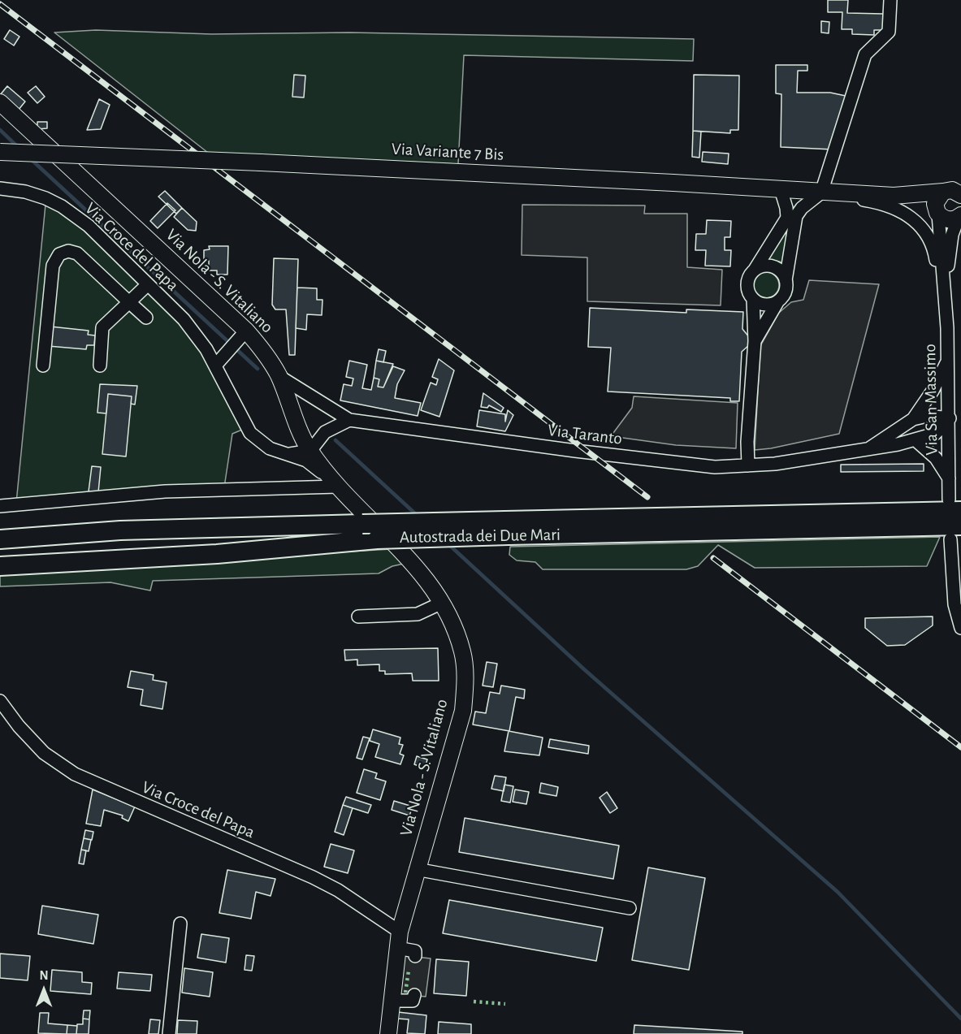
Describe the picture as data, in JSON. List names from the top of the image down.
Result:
{
  "streets": {
    "highway": ["Autostrada dei Due Mari"],
    "main road": ["Via Variante 7 Bis", "Via Nola - S. Vitaliano"],
    "street": ["Via Croce del Papa", "Via San Massimo", "Via Taranto"]
  },
  "crossings": [
    ["Via Variante 7 Bis", "Via San Massimo"],
    ["Via Croce del Papa", "Via Nola - S. Vitaliano"],
    ["Via San Massimo", "Via Taranto"],
    ["Via San Massimo", "Autostrada dei Due Mari"]
  ],
  "north": "top"
}
